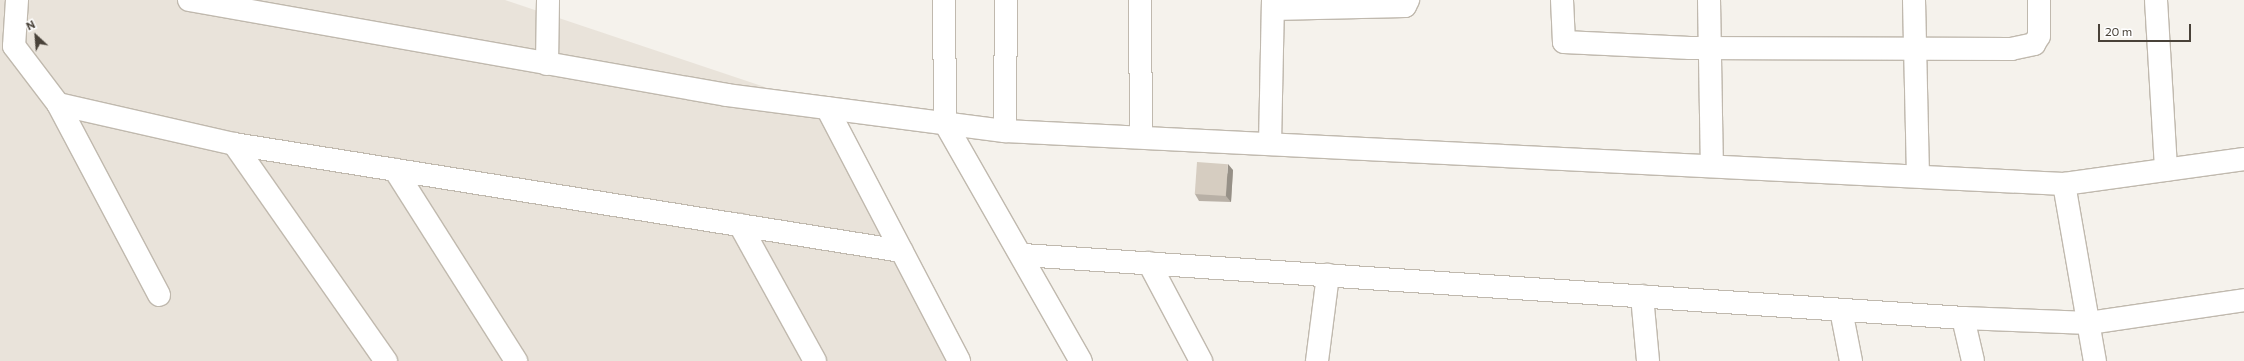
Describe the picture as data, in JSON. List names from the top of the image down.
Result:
{
  "scale_bar": "20 m",
  "north": "top left"
}
